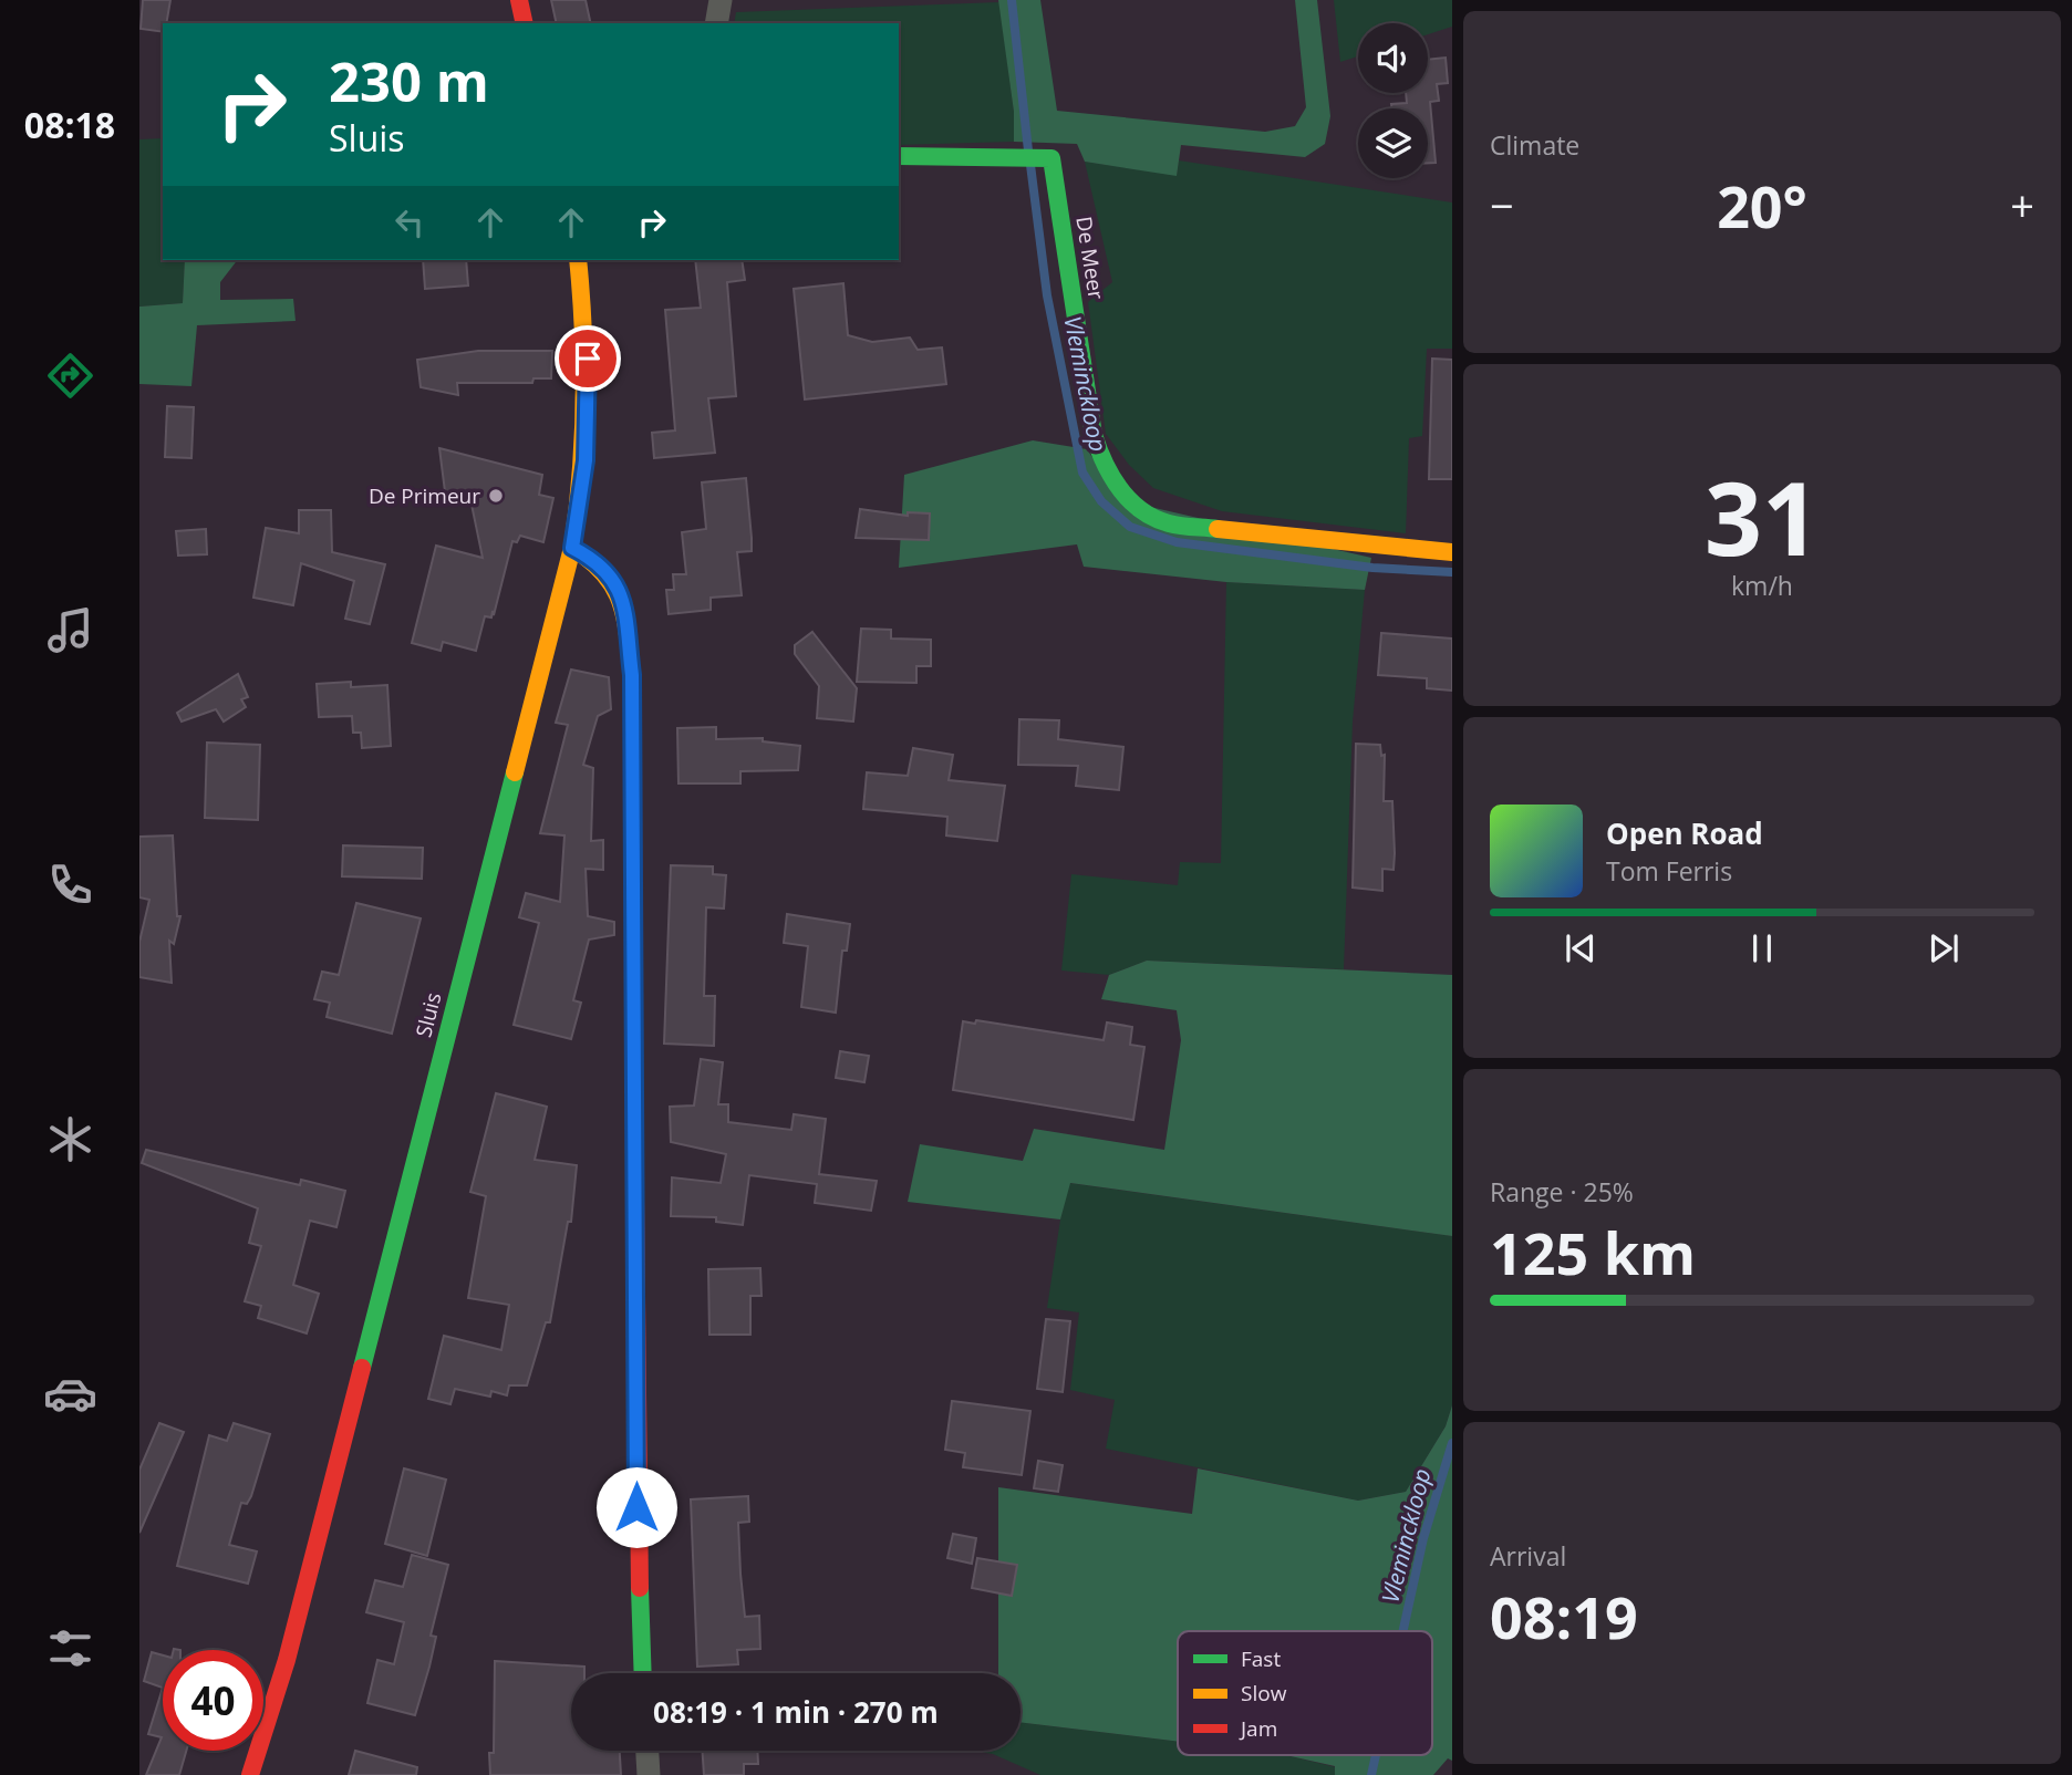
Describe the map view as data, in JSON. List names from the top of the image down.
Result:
{
  "streets": {
    "street": ["De Meer", "Sluis"]
  },
  "water": ["Vleminckloop"],
  "places": ["De Primeur"],
  "legend": ["Fast", "Slow", "Jam"],
  "page": {
    "tabs": "08:18",
    "tile": [
      "Climate",
      ["31", "km/h"],
      ["Range · 25%", "125 km"],
      ["Arrival", "08:19"]
    ],
    "turn": ["230 m", "Sluis"],
    "heat": ["−", "20°", "+"],
    "song": ["Open Road", "Tom Ferris"],
    "limit": "40",
    "trip": "08:19 · 1 min · 270 m"
  }
}
